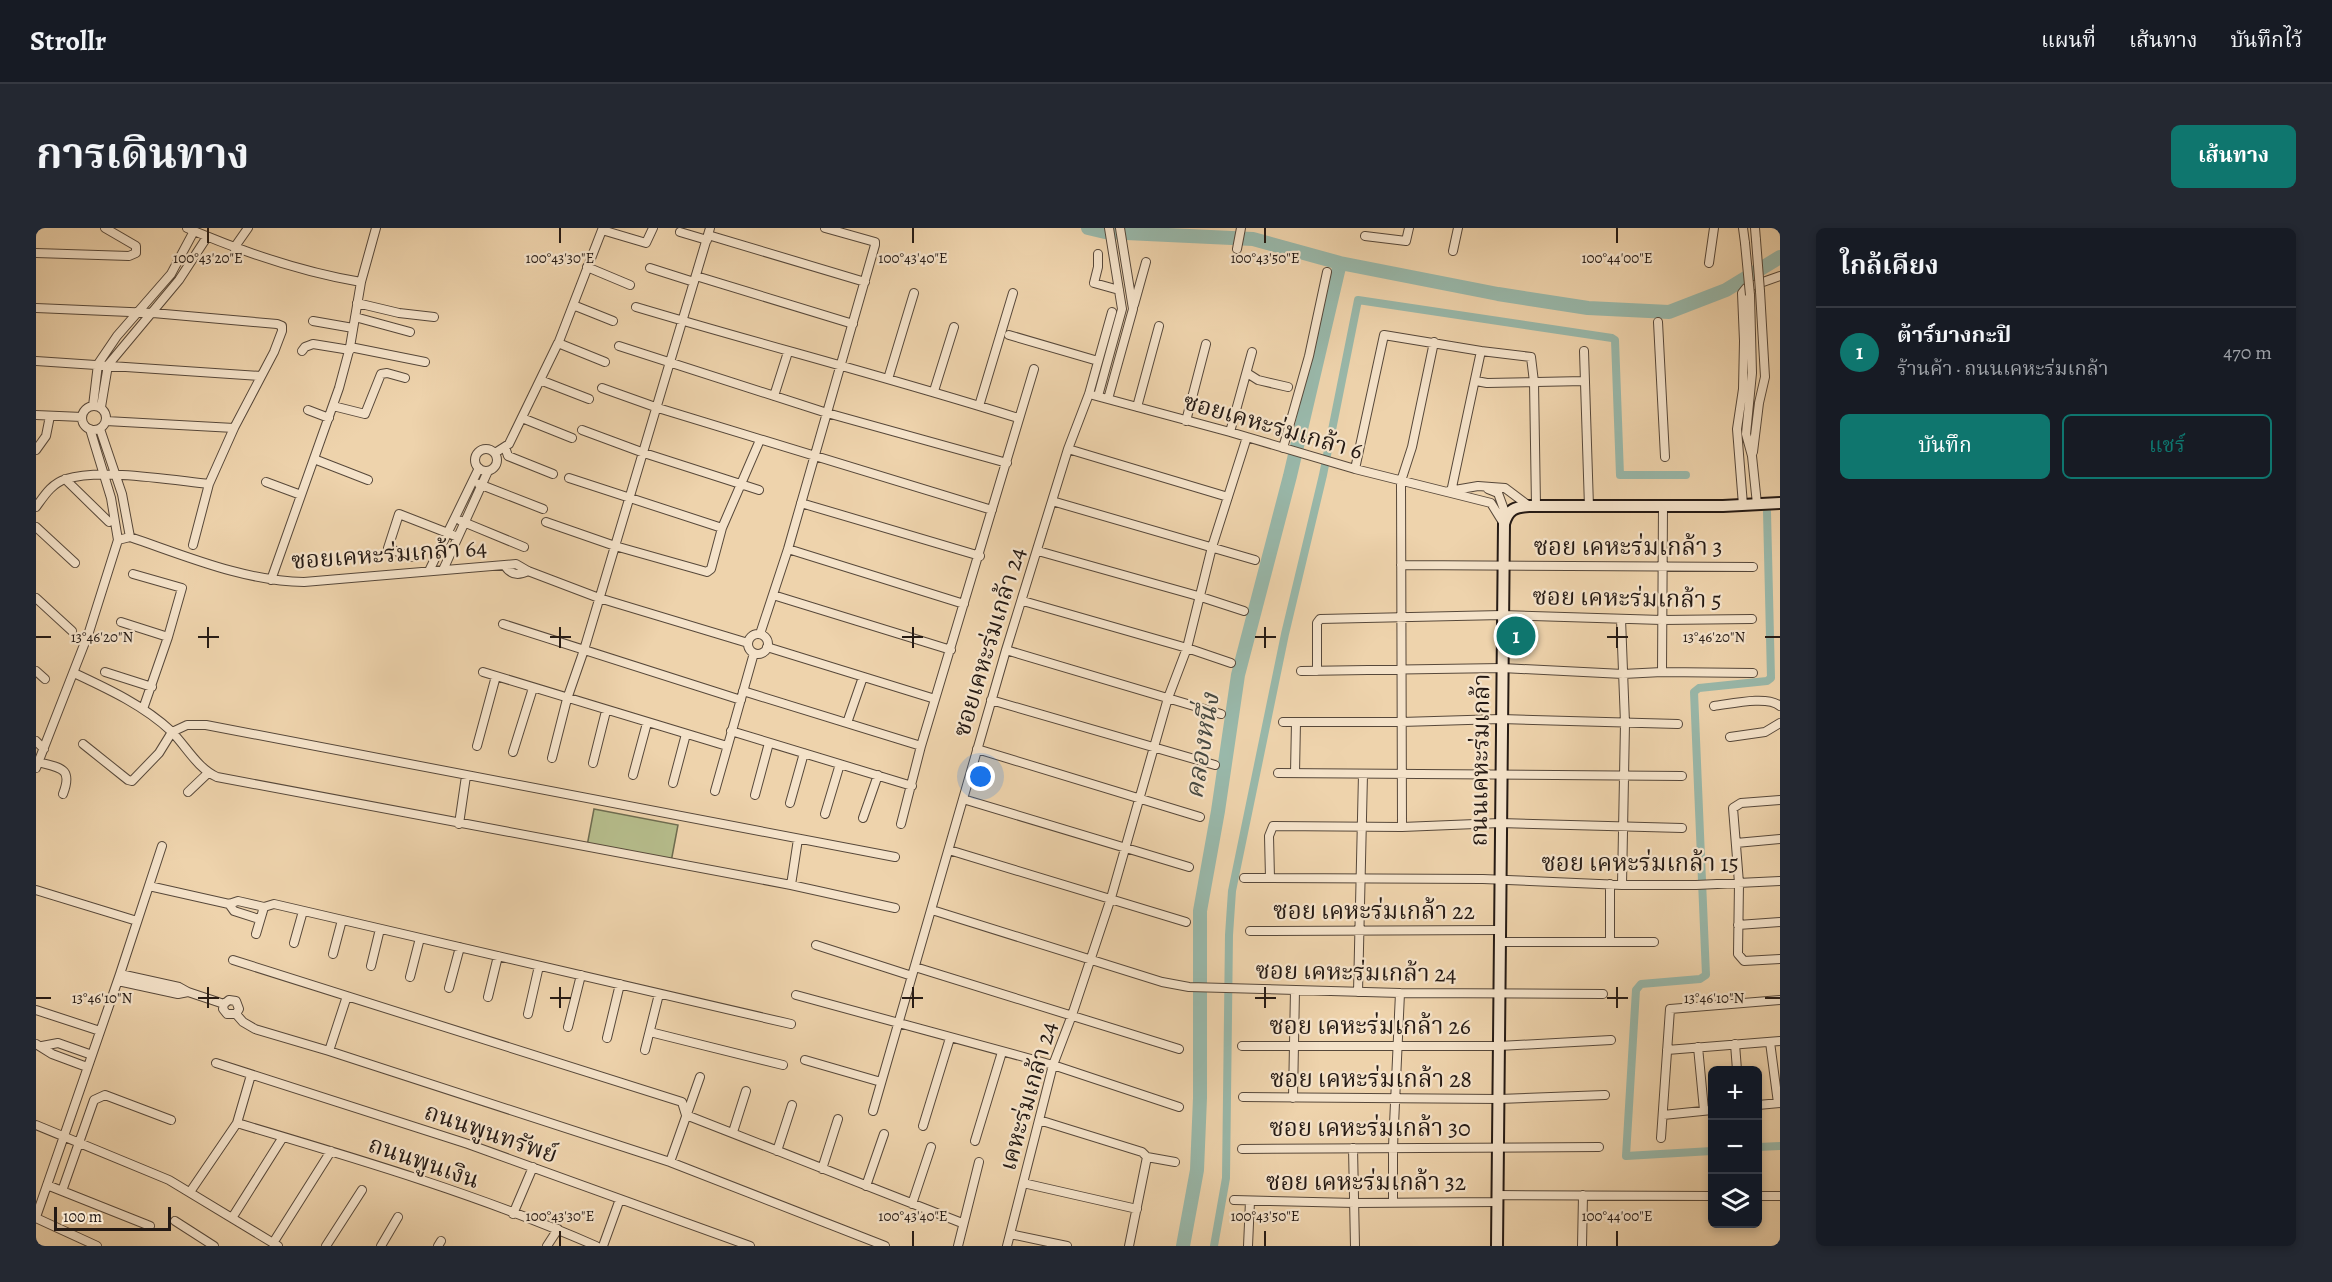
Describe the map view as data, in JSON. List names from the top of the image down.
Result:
{
  "streets": {
    "street": [
      "ซอยเคหะร่มเกล้า 6",
      "ซอย เคหะร่มเกล้า 3",
      "ซอยเคหะร่มเกล้า 64",
      "ซอย เคหะร่มเกล้า 5",
      "ซอยเคหะร่มเกล้า 24",
      "ถนนเคหะร่มเกล้า",
      "ซอย เคหะร่มเกล้า 15",
      "ซอย เคหะร่มเกล้า 22",
      "ซอย เคหะร่มเกล้า 24",
      "ซอย เคหะร่มเกล้า 26",
      "ซอย เคหะร่มเกล้า 28",
      "เคหะร่มเกล้า 24",
      "ซอย เคหะร่มเกล้า 30",
      "ถนนพูนทรัพย์",
      "ถนนพูนเงิน",
      "ซอย เคหะร่มเกล้า 32"
    ]
  },
  "crossings": [
    ["ซอยเคหะร่มเกล้า 6", "ซอยเคหะร่มเกล้า 24"],
    ["ซอยเคหะร่มเกล้า 6", "ถนนเคหะร่มเกล้า"],
    ["ซอยเคหะร่มเกล้า 6", "เคหะร่มเกล้า 24"],
    ["ซอย เคหะร่มเกล้า 3", "ถนนเคหะร่มเกล้า"],
    ["ซอย เคหะร่มเกล้า 5", "ถนนเคหะร่มเกล้า"],
    ["ซอยเคหะร่มเกล้า 24", "ซอย เคหะร่มเกล้า 24"],
    ["ถนนเคหะร่มเกล้า", "ซอย เคหะร่มเกล้า 15"],
    ["ถนนเคหะร่มเกล้า", "ซอย เคหะร่มเกล้า 22"],
    ["ถนนเคหะร่มเกล้า", "ซอย เคหะร่มเกล้า 24"],
    ["ถนนเคหะร่มเกล้า", "ซอย เคหะร่มเกล้า 26"],
    ["ถนนเคหะร่มเกล้า", "ซอย เคหะร่มเกล้า 28"],
    ["ถนนเคหะร่มเกล้า", "ซอย เคหะร่มเกล้า 30"],
    ["ถนนเคหะร่มเกล้า", "ซอย เคหะร่มเกล้า 32"],
    ["ซอย เคหะร่มเกล้า 24", "เคหะร่มเกล้า 24"]
  ],
  "water": ["คลองหนึ่ง"],
  "scale_bar": "100 m",
  "page": {
    "header": "Strollr",
    "nav": ["แผนที่", "เส้นทาง", "บันทึกไว้"],
    "title": "การเดินทาง",
    "buttons": [
      "เส้นทาง",
      ["บันทึก", "แชร์"]
    ],
    "heading": "ใกล้เคียง",
    "list": [
      {
        "mark": "1",
        "name": "ต้าร์บางกะปิ",
        "note": "ร้านค้า · ถนนเคหะร่มเกล้า",
        "value": "470 m"
      }
    ],
    "pins": "1",
    "map_buttons": ["+", "−"],
    "scale": "100 m"
  },
  "coordinates": [
    "100°43'20\"E",
    "100°43'30\"E",
    "100°43'40\"E",
    "100°43'50\"E",
    "100°44'00\"E",
    "13°46'20\"N",
    "13°46'10\"N"
  ]
}
